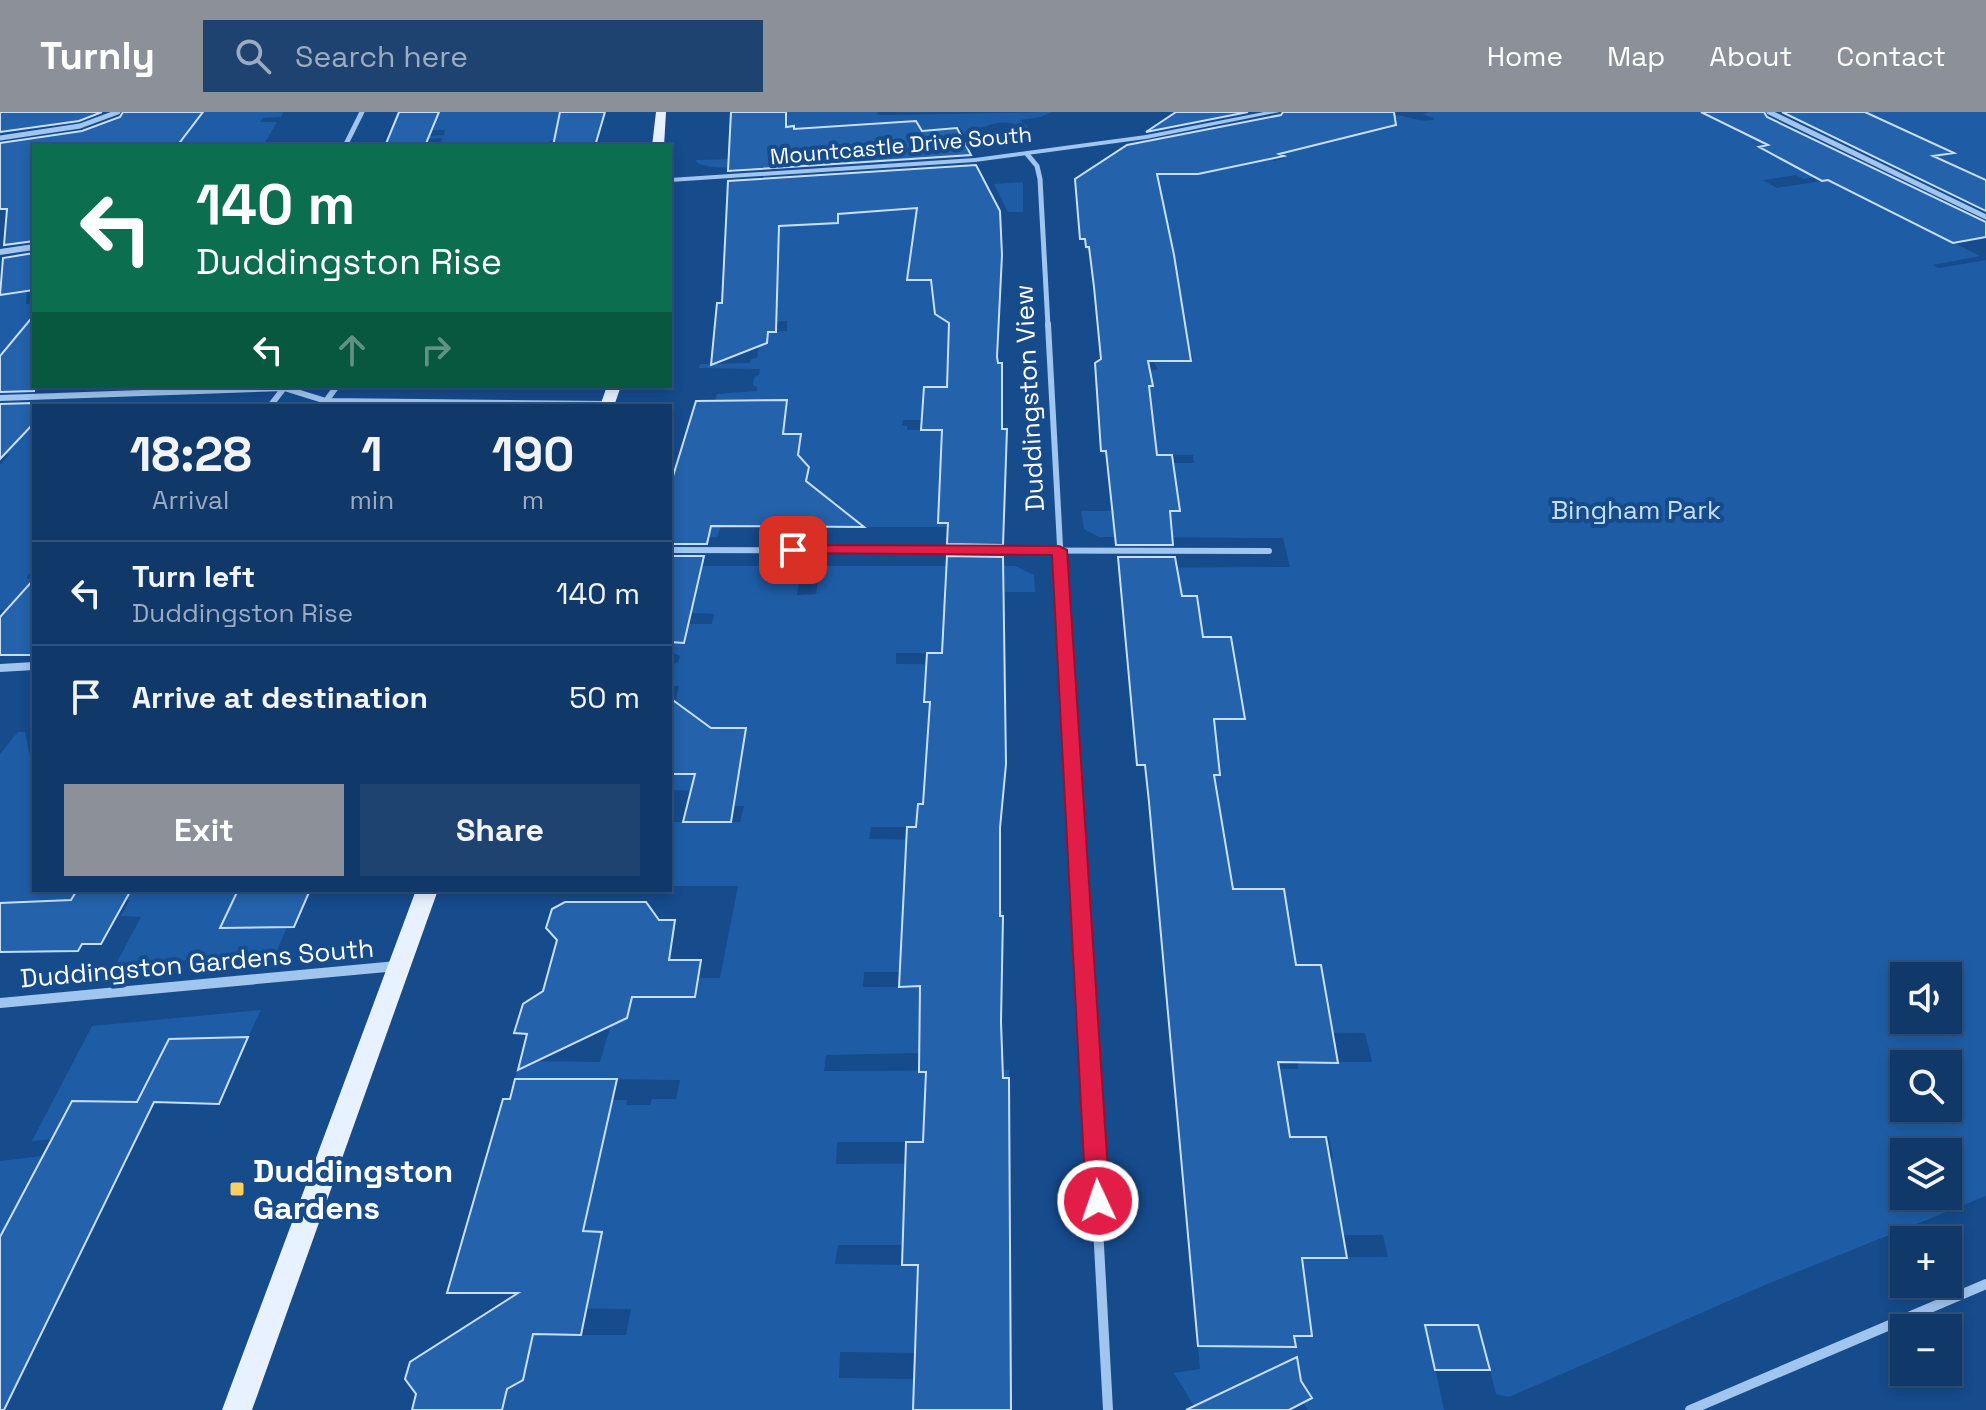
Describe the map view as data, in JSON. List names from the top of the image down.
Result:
{
  "streets": {
    "street": ["Mountcastle Drive South", "Duddingston View", "Duddingston Gardens South"]
  },
  "crossings": [
    ["Mountcastle Drive South", "Duddingston View"]
  ],
  "parks": ["Bingham Park"],
  "places": {
    "transit": ["Duddingston Gardens"]
  },
  "page": {
    "header": "Turnly",
    "search": "Search here",
    "nav": [
      "Home",
      "Map",
      "About",
      "Contact"
    ],
    "turn": ["140 m", "Duddingston Rise"],
    "eta": [
      "18:28",
      "Arrival",
      "1",
      "min",
      "190",
      "m"
    ],
    "list": [
      {
        "name": "Turn left",
        "note": "Duddingston Rise",
        "value": "140 m"
      },
      {
        "name": "Arrive at destination",
        "value": "50 m"
      }
    ],
    "buttons": ["Exit", "Share"],
    "map_buttons": ["+", "−"]
  }
}
